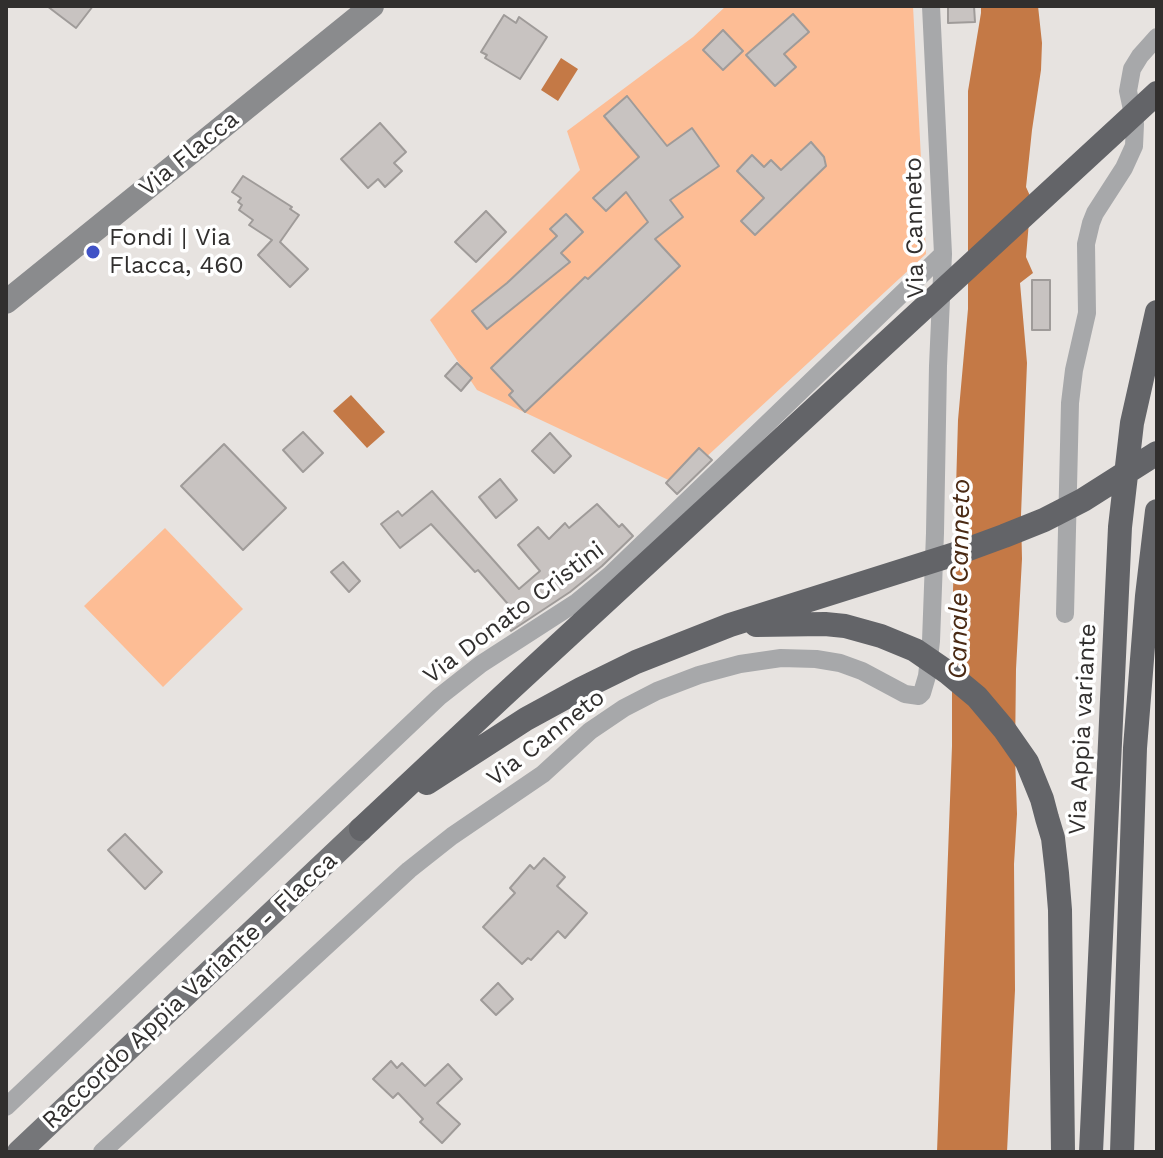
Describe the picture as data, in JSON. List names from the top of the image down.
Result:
{
  "streets": {
    "highway": ["Via Appia variante"],
    "main road": ["Via Flacca", "Raccordo Appia Variante - Flacca"],
    "street": ["Via Canneto", "Via Donato Cristini"]
  },
  "crossings": [
    ["Via Canneto", "Via Donato Cristini"]
  ],
  "water": ["Canale Canneto"],
  "places": ["Fondi | Via Flacca, 460"]
}
